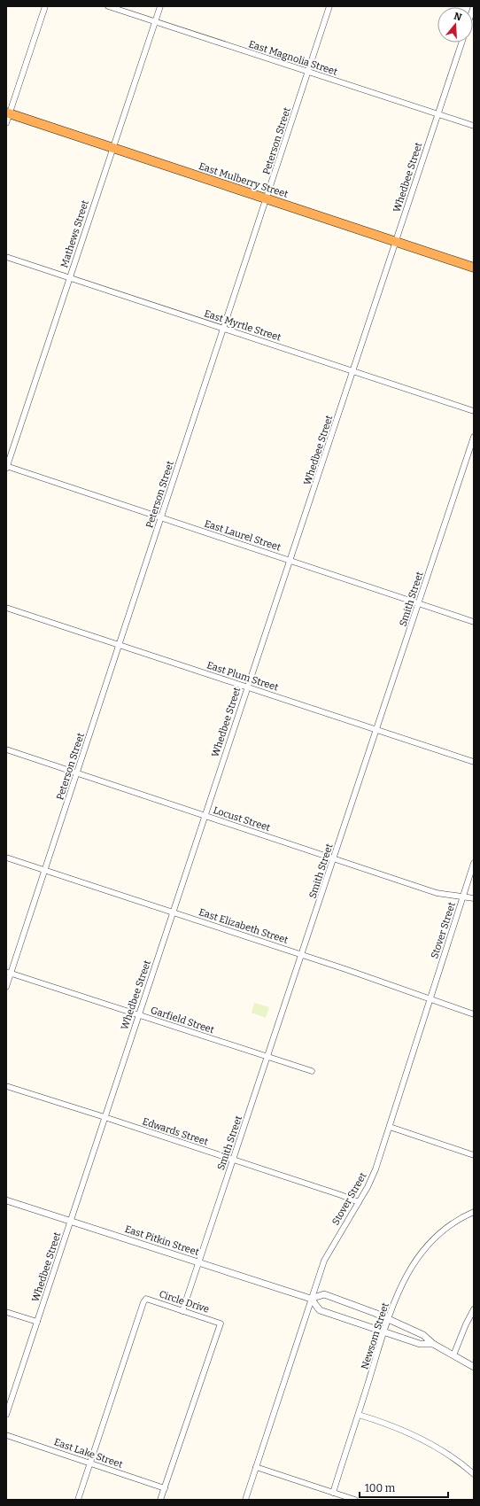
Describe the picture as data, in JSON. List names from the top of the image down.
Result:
{
  "streets": {
    "highway": ["East Mulberry Street"],
    "street": [
      "East Magnolia Street",
      "Peterson Street",
      "Whedbee Street",
      "Mathews Street",
      "East Myrtle Street",
      "East Laurel Street",
      "Smith Street",
      "East Plum Street",
      "Locust Street",
      "East Elizabeth Street",
      "Stover Street",
      "Garfield Street",
      "Edwards Street",
      "East Pitkin Street",
      "Circle Drive",
      "Newsom Street",
      "East Lake Street"
    ]
  },
  "crossings": [
    ["East Magnolia Street", "Peterson Street"],
    ["East Magnolia Street", "Whedbee Street"],
    ["East Magnolia Street", "Mathews Street"],
    ["Peterson Street", "East Mulberry Street"],
    ["Peterson Street", "East Myrtle Street"],
    ["Peterson Street", "East Laurel Street"],
    ["Peterson Street", "East Plum Street"],
    ["Peterson Street", "Locust Street"],
    ["Peterson Street", "East Elizabeth Street"],
    ["Peterson Street", "Garfield Street"],
    ["Whedbee Street", "East Mulberry Street"],
    ["Whedbee Street", "East Myrtle Street"],
    ["Whedbee Street", "East Laurel Street"],
    ["Whedbee Street", "East Plum Street"],
    ["Whedbee Street", "Locust Street"],
    ["Whedbee Street", "East Elizabeth Street"],
    ["Whedbee Street", "Garfield Street"],
    ["Whedbee Street", "Edwards Street"],
    ["Whedbee Street", "East Pitkin Street"],
    ["East Mulberry Street", "Mathews Street"],
    ["Mathews Street", "East Myrtle Street"],
    ["Mathews Street", "East Laurel Street"],
    ["East Laurel Street", "Smith Street"],
    ["Smith Street", "East Plum Street"],
    ["Smith Street", "Locust Street"],
    ["Smith Street", "East Elizabeth Street"],
    ["Smith Street", "Garfield Street"],
    ["Smith Street", "Edwards Street"],
    ["Smith Street", "East Pitkin Street"],
    ["Smith Street", "Circle Drive"],
    ["Locust Street", "Stover Street"],
    ["East Elizabeth Street", "Stover Street"],
    ["Stover Street", "Edwards Street"],
    ["Stover Street", "East Pitkin Street"],
    ["East Pitkin Street", "Newsom Street"],
    ["Circle Drive", "East Lake Street"]
  ],
  "scale_bar": "100 m",
  "north": "top"
}
